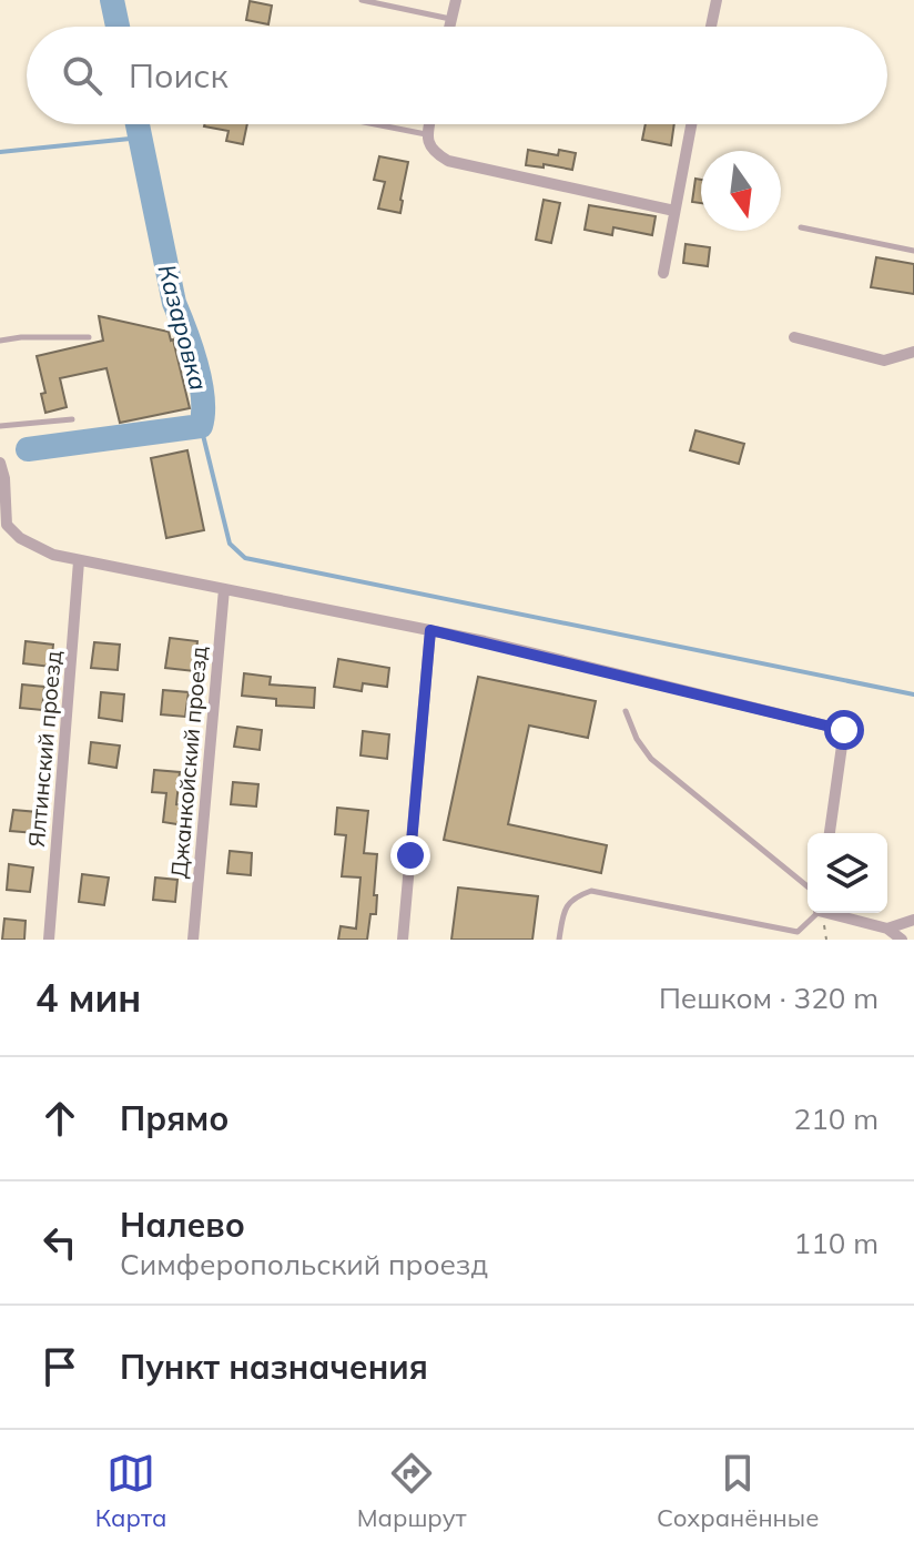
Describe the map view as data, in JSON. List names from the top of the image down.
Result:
{
  "streets": {
    "street": ["Ялтинский проезд", "Джанкойский проезд"]
  },
  "water": ["Казаровка"],
  "north": "bottom",
  "page": {
    "search": "Поиск",
    "heading": ["4 мин", "Пешком · 320 m"],
    "list": [
      ["Прямо", "210 m"],
      ["Налево", "Симферопольский проезд", "110 m"],
      "Пункт назначения"
    ],
    "nav": ["Карта", "Маршрут", "Сохранённые"]
  }
}
